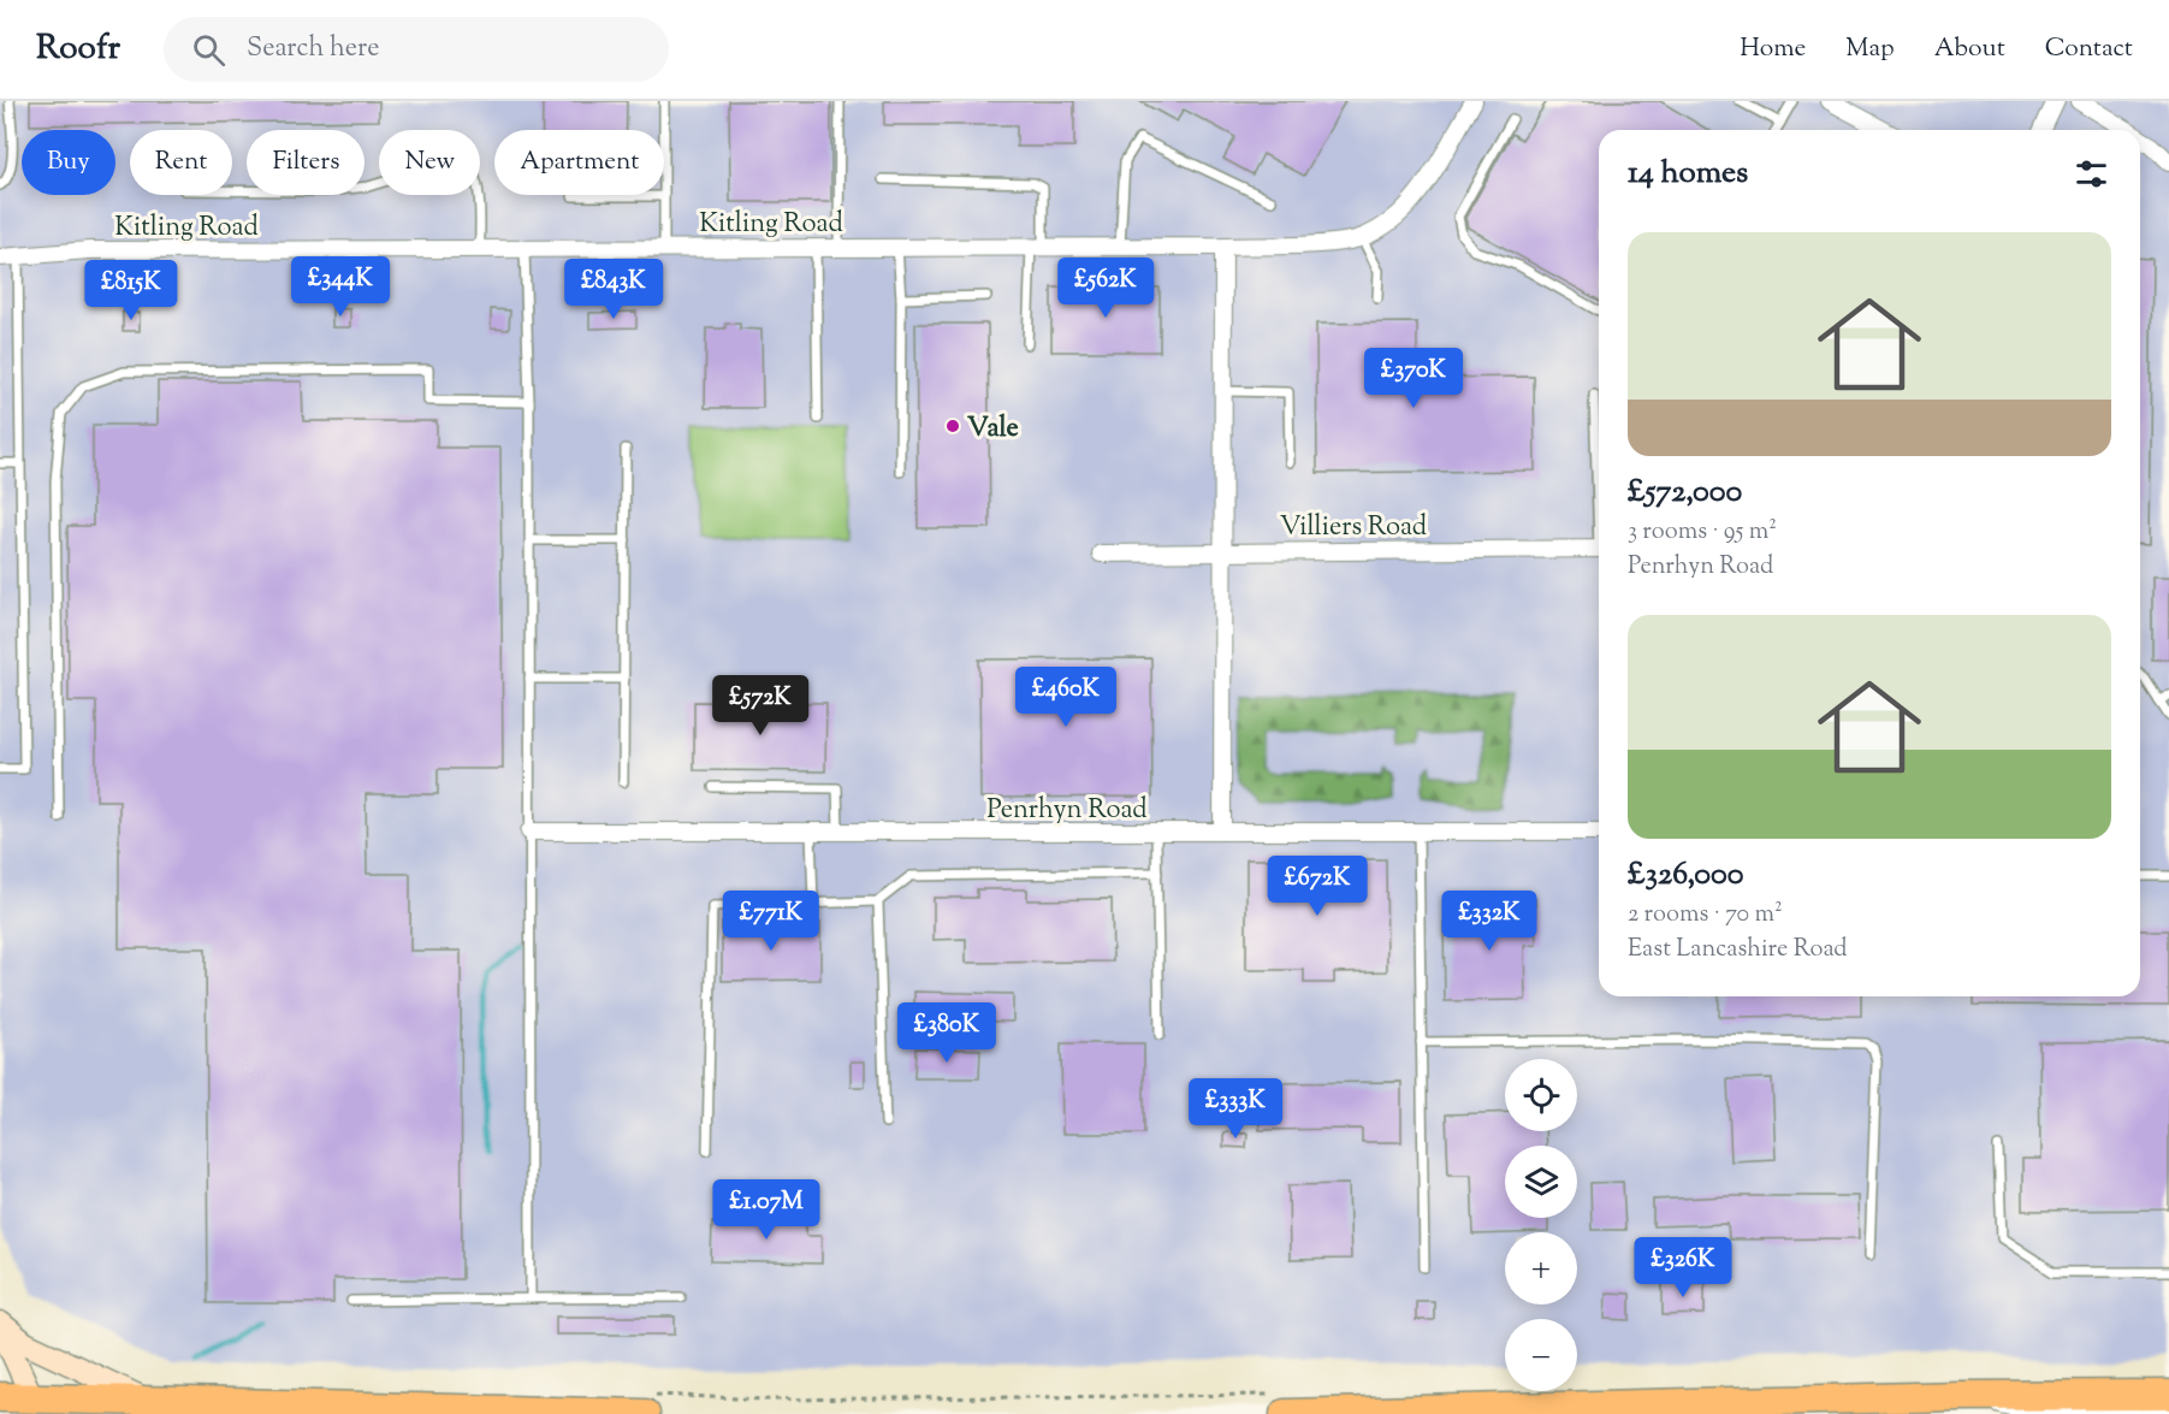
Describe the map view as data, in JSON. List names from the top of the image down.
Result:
{
  "streets": {
    "street": ["Kitling Road", "Villiers Road", "Penrhyn Road"]
  },
  "places": ["Vale"],
  "page": {
    "header": "Roofr",
    "search": "Search here",
    "nav": [
      "Home",
      "Map",
      "About",
      "Contact"
    ],
    "chip": [
      "Buy",
      "Rent",
      "Filters",
      "New",
      "Apartment"
    ],
    "heading": "14 homes",
    "list": [
      {
        "name": "£572,000",
        "note": "3 rooms · 95 m² · Penrhyn Road"
      },
      {
        "name": "£326,000",
        "note": "2 rooms · 70 m² · East Lancashire Road"
      }
    ],
    "price": [
      "£344K",
      "£562K",
      "£843K",
      "£815K",
      "£370K",
      "£460K",
      "£572K",
      "£672K",
      "£771K",
      "£332K",
      "£380K",
      "£333K",
      "£1.07M",
      "£326K"
    ],
    "map_buttons": ["+", "−"]
  }
}
